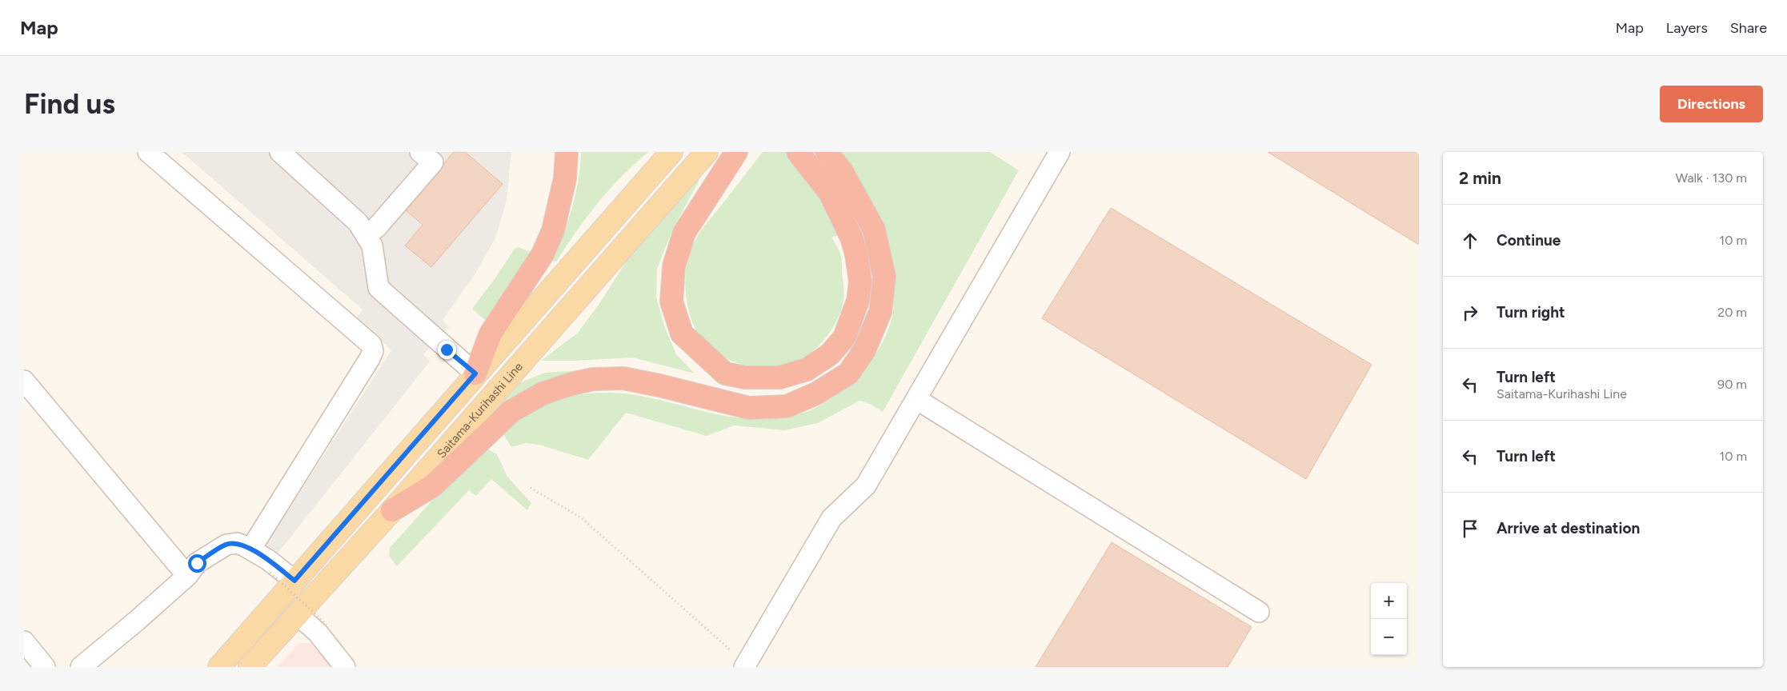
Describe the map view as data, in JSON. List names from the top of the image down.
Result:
{
  "streets": {
    "main road": ["Saitama-Kurihashi Line"]
  },
  "page": {
    "header": "Map",
    "nav": ["Map", "Layers", "Share"],
    "buttons": "Directions",
    "title": "Find us",
    "heading": ["2 min", "Walk · 130 m"],
    "list": [
      ["Continue", "10 m"],
      ["Turn right", "20 m"],
      ["Turn left", "Saitama-Kurihashi Line", "90 m"],
      ["Turn left", "10 m"],
      "Arrive at destination"
    ],
    "map_buttons": ["+", "−"]
  }
}
